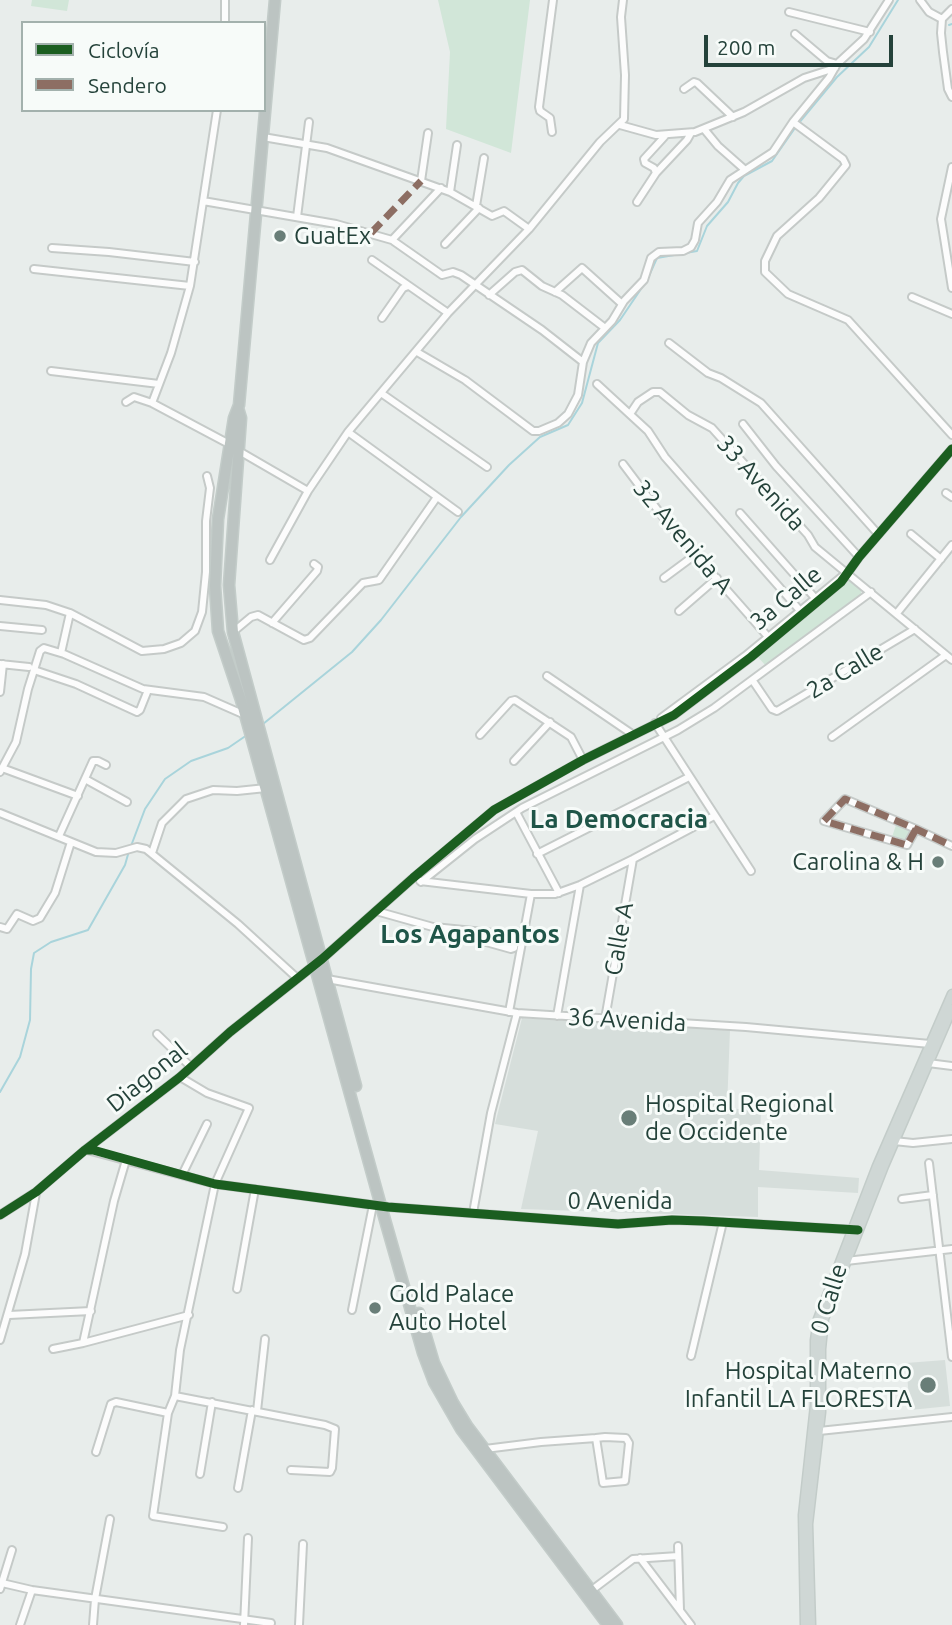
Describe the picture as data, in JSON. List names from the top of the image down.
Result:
{
  "streets": {
    "main road": ["0 Calle"],
    "street": [
      "33 Avenida",
      "32 Avenida A",
      "3a Calle",
      "2a Calle",
      "Calle A",
      "36 Avenida",
      "Diagonal",
      "0 Avenida"
    ]
  },
  "crossings": [
    ["33 Avenida", "3a Calle"],
    ["33 Avenida", "2a Calle"],
    ["32 Avenida A", "3a Calle"],
    ["3a Calle", "2a Calle"],
    ["3a Calle", "Diagonal"],
    ["Calle A", "36 Avenida"],
    ["36 Avenida", "0 Calle"],
    ["Diagonal", "0 Avenida"],
    ["0 Avenida", "0 Calle"]
  ],
  "districts": ["La Democracia", "Los Agapantos"],
  "places": [
    "GuatEx",
    "Carolina & H",
    "Hospital Regional de Occidente",
    "Gold Palace Auto Hotel",
    "Hospital Materno Infantil LA FLORESTA"
  ],
  "legend": ["Ciclovía", "Sendero"],
  "scale_bar": "200 m"
}
